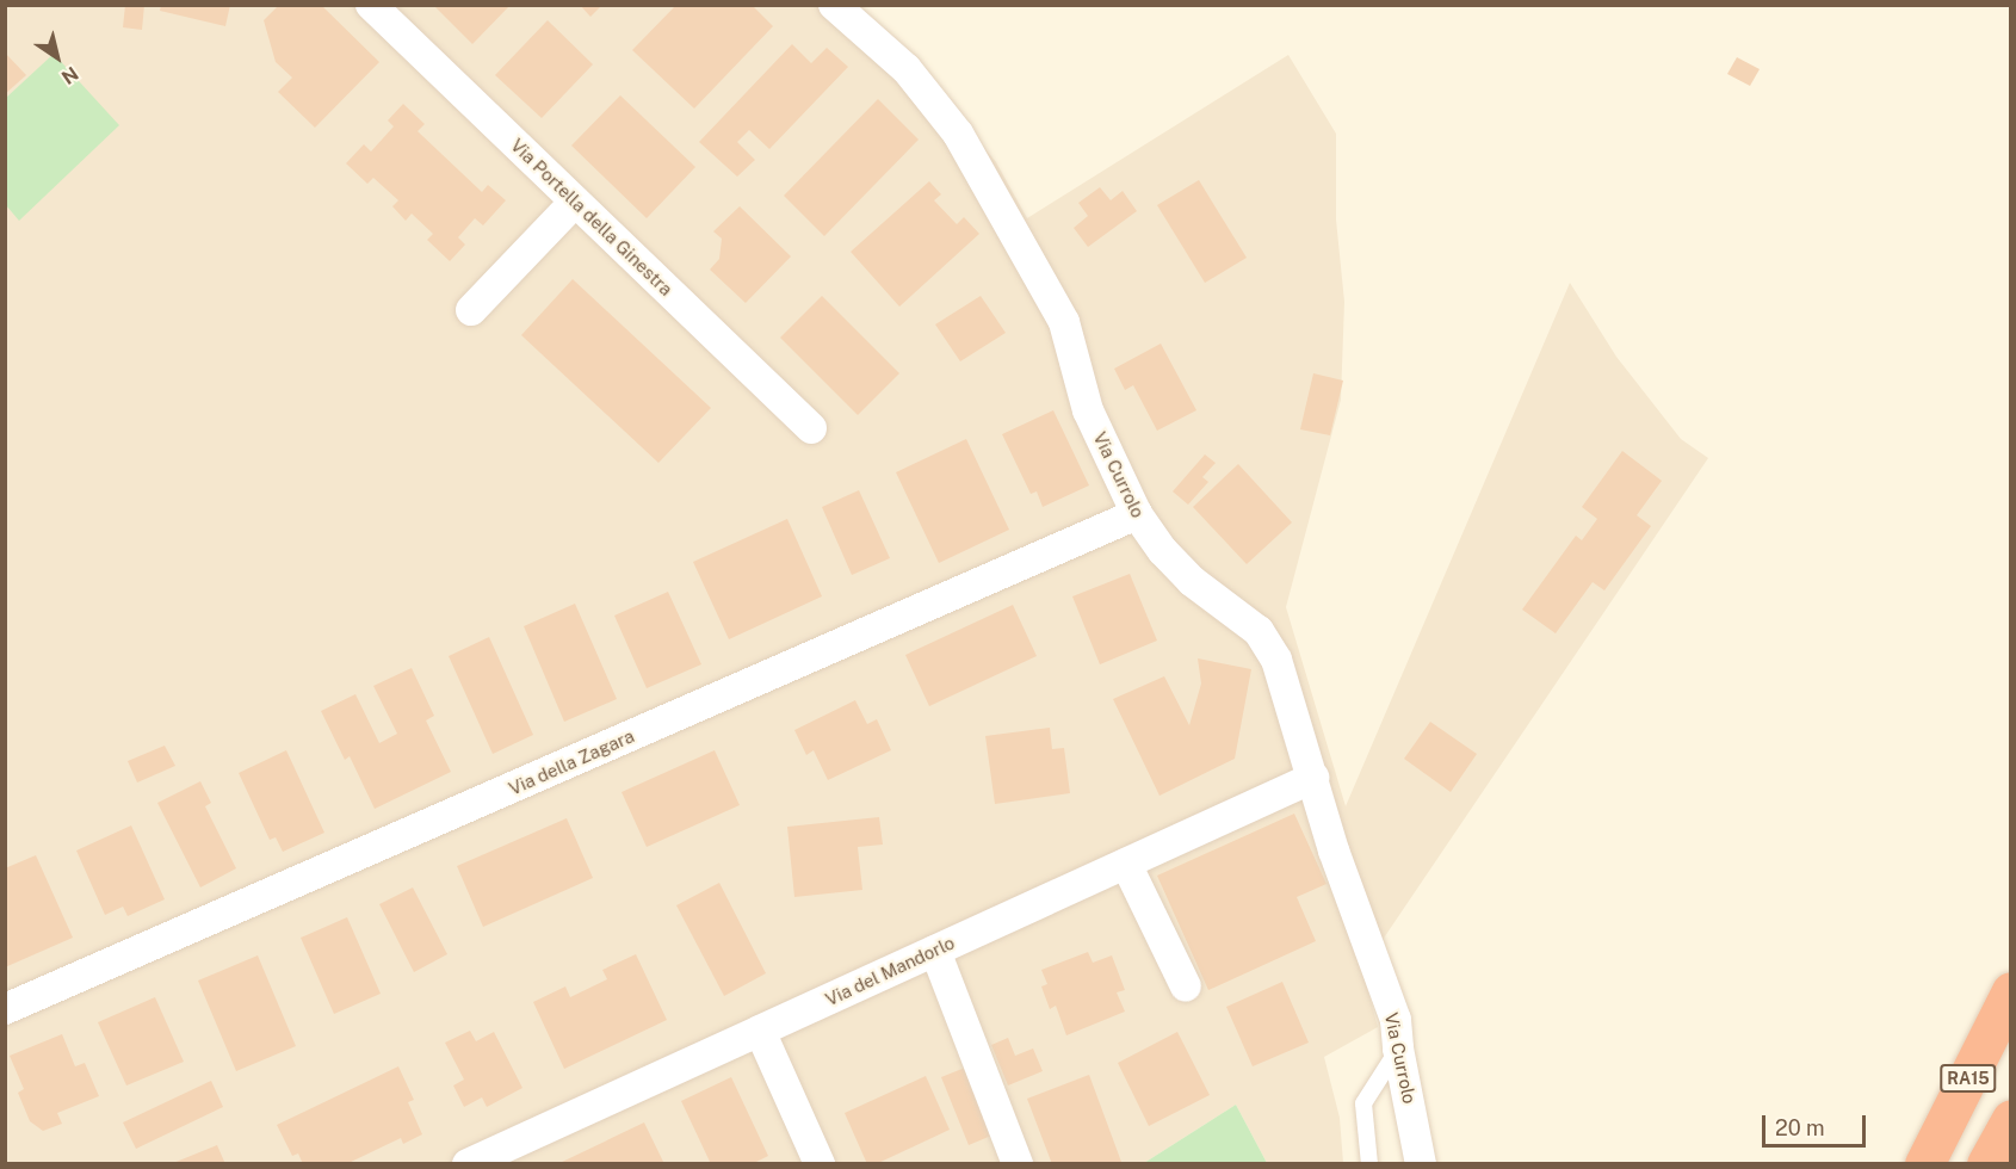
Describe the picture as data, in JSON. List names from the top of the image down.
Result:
{
  "streets": {
    "highway": ["RA15"],
    "street": [
      "Via Portella della Ginestra",
      "Via Currolo",
      "Via della Zagara",
      "Via del Mandorlo"
    ]
  },
  "crossings": [
    ["Via Currolo", "Via della Zagara"],
    ["Via Currolo", "Via del Mandorlo"]
  ],
  "scale_bar": "20 m",
  "north": "bottom right"
}
